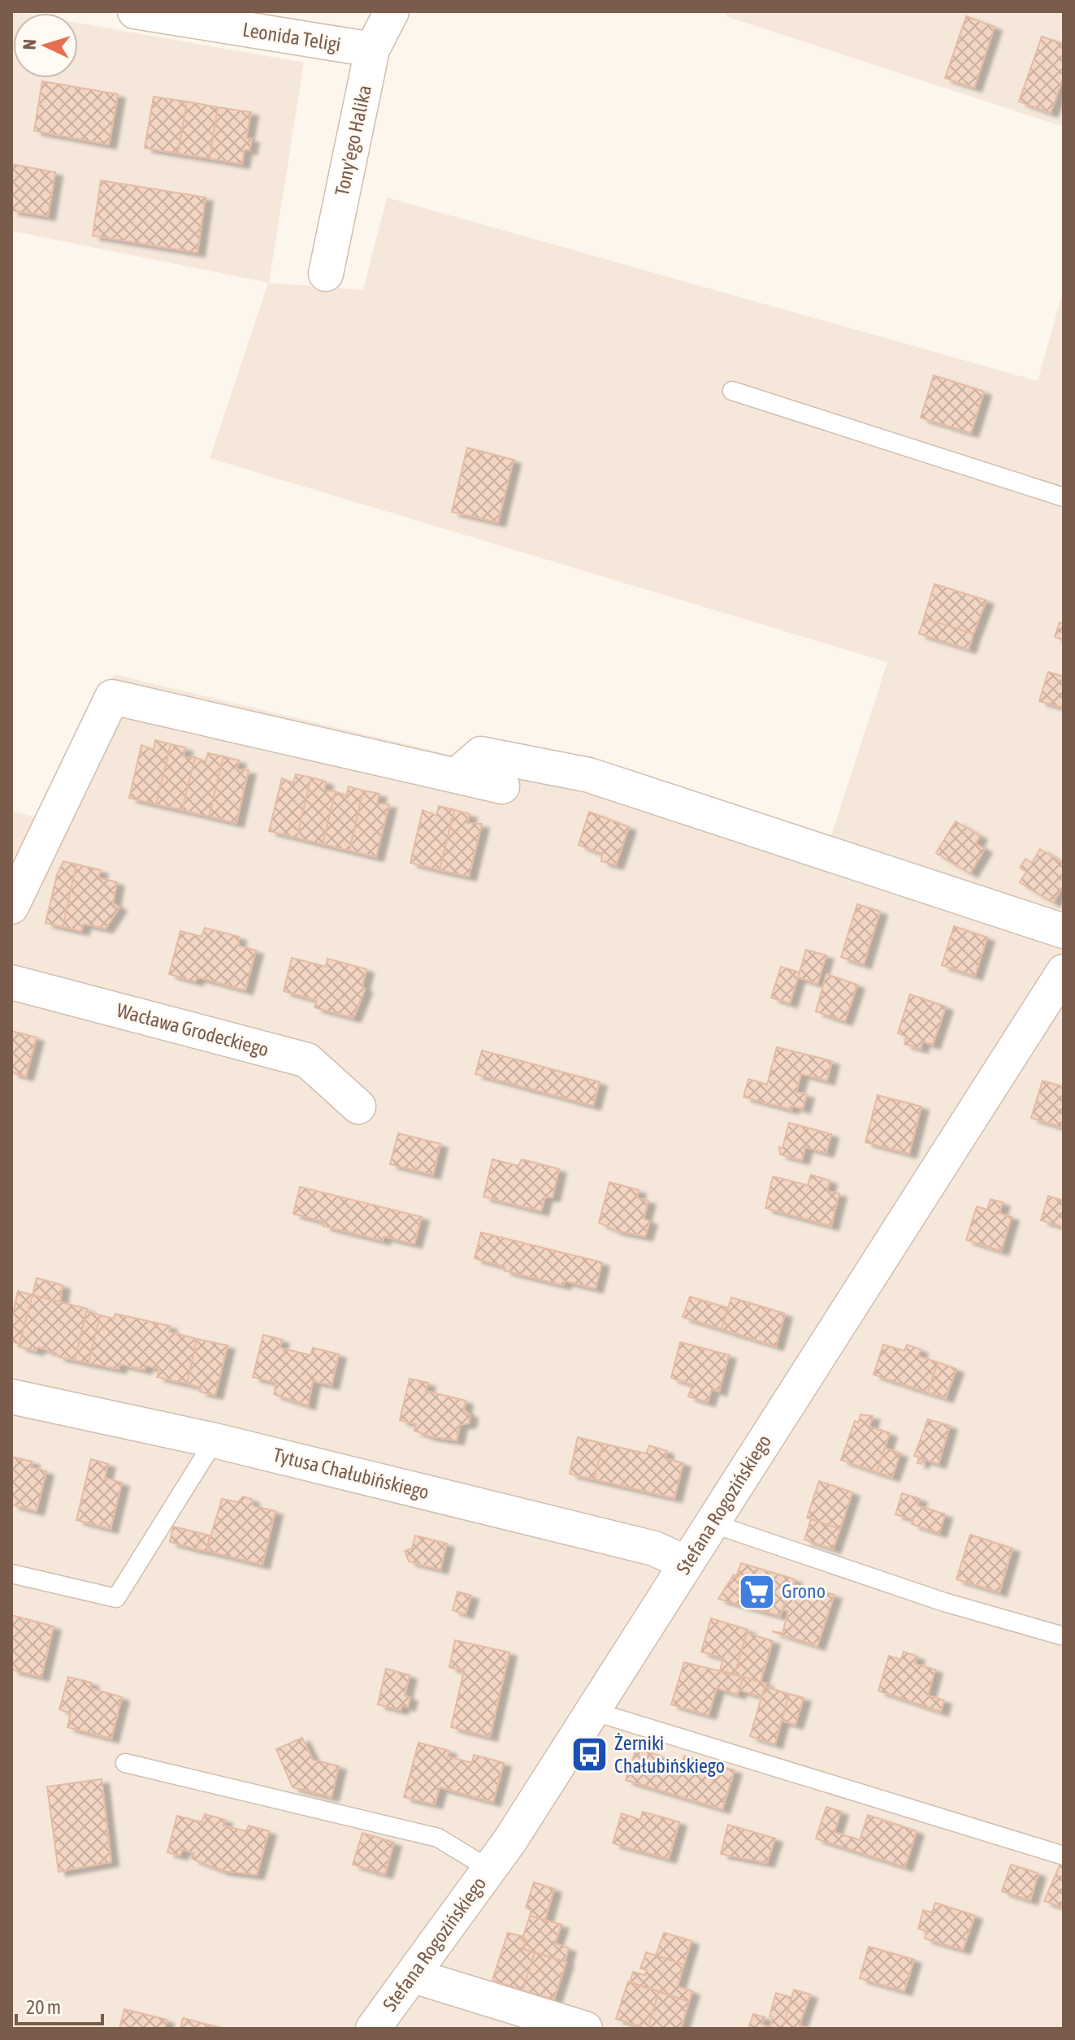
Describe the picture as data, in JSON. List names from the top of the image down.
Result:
{
  "streets": {
    "street": [
      "Leonida Teligi",
      "Tony'ego Halika",
      "Wacława Grodeckiego",
      "Tytusa Chałubińskiego",
      "Stefana Rogozińskiego"
    ]
  },
  "crossings": [
    ["Leonida Teligi", "Tony'ego Halika"],
    ["Tytusa Chałubińskiego", "Stefana Rogozińskiego"]
  ],
  "places": {
    "supermarket": ["Grono"],
    "bus stop": ["Żerniki Chałubińskiego"]
  },
  "scale_bar": "20 m",
  "north": "left"
}
